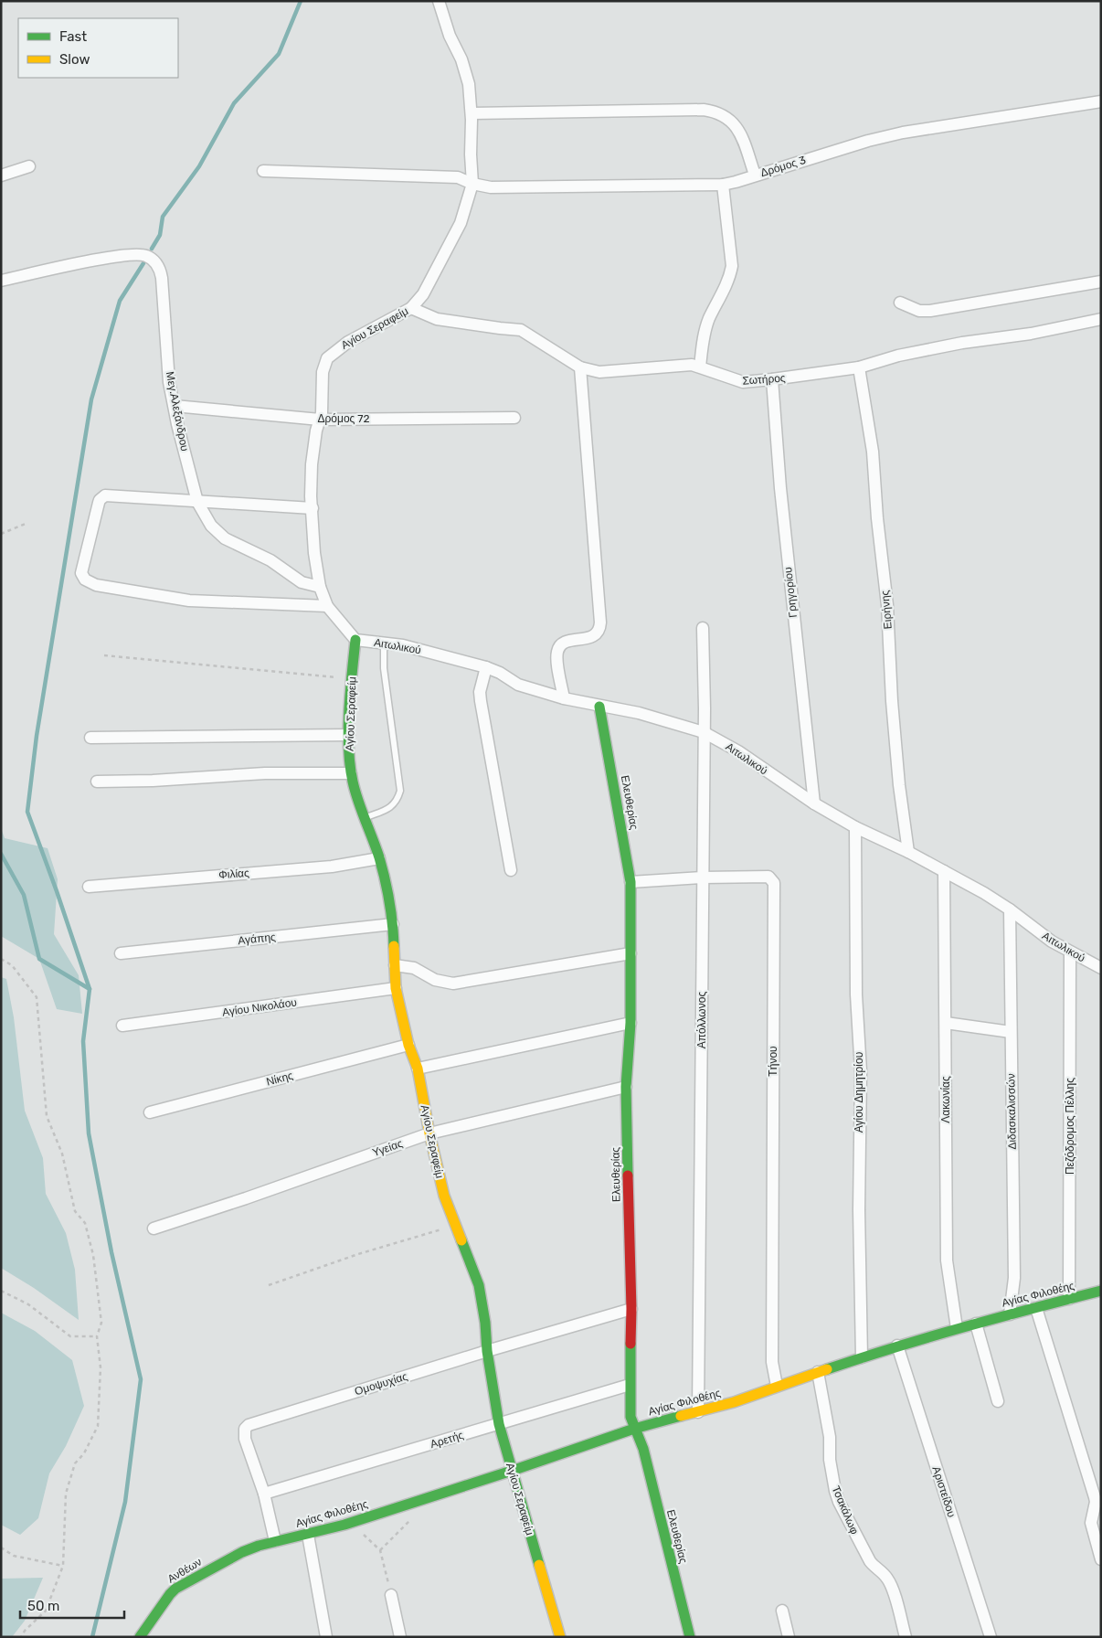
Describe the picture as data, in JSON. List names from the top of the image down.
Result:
{
  "streets": {
    "street": [
      "Δρόμος 3",
      "Αγίου Σεραφείμ",
      "Σωτήρος",
      "Μεγ.Αλεξάνδρου",
      "Δρόμος 72",
      "Γρηγορίου",
      "Ειρήνης",
      "Αιτωλικού",
      "Ελευθερίας",
      "Φιλίας",
      "Αγάπης",
      "Αγίου Νικολάου",
      "Απόλλωνος",
      "Τήνου",
      "Νίκης",
      "Αγίου Δημητρίου",
      "Λακωνίας",
      "Διδασκαλισσών",
      "Πεζόδρομος Πέλλης",
      "Υγείας",
      "Αγίας Φιλοθέης",
      "Ομοψυχίας",
      "Αρετής",
      "Αριστείδου",
      "Τσακάλωφ",
      "Ανθέων"
    ]
  },
  "crossings": [
    ["Δρόμος 3", "Αγίου Σεραφείμ"],
    ["Αγίου Σεραφείμ", "Σωτήρος"],
    ["Αγίου Σεραφείμ", "Μεγ.Αλεξάνδρου"],
    ["Αγίου Σεραφείμ", "Δρόμος 72"],
    ["Αγίου Σεραφείμ", "Αιτωλικού"],
    ["Αγίου Σεραφείμ", "Φιλίας"],
    ["Αγίου Σεραφείμ", "Αγάπης"],
    ["Αγίου Σεραφείμ", "Αγίου Νικολάου"],
    ["Αγίου Σεραφείμ", "Νίκης"],
    ["Αγίου Σεραφείμ", "Υγείας"],
    ["Αγίου Σεραφείμ", "Αγίας Φιλοθέης"],
    ["Αγίου Σεραφείμ", "Ομοψυχίας"],
    ["Αγίου Σεραφείμ", "Αρετής"],
    ["Σωτήρος", "Γρηγορίου"],
    ["Σωτήρος", "Ειρήνης"],
    ["Μεγ.Αλεξάνδρου", "Δρόμος 72"],
    ["Γρηγορίου", "Αιτωλικού"],
    ["Ειρήνης", "Αιτωλικού"],
    ["Αιτωλικού", "Ελευθερίας"],
    ["Αιτωλικού", "Απόλλωνος"],
    ["Αιτωλικού", "Αγίου Δημητρίου"],
    ["Αιτωλικού", "Λακωνίας"],
    ["Αιτωλικού", "Διδασκαλισσών"],
    ["Αιτωλικού", "Πεζόδρομος Πέλλης"],
    ["Ελευθερίας", "Τήνου"],
    ["Ελευθερίας", "Υγείας"],
    ["Ελευθερίας", "Αγίας Φιλοθέης"],
    ["Ελευθερίας", "Ομοψυχίας"],
    ["Ελευθερίας", "Αρετής"],
    ["Απόλλωνος", "Τήνου"],
    ["Απόλλωνος", "Αγίας Φιλοθέης"],
    ["Τήνου", "Αγίας Φιλοθέης"],
    ["Αγίου Δημητρίου", "Αγίας Φιλοθέης"],
    ["Λακωνίας", "Αγίας Φιλοθέης"],
    ["Διδασκαλισσών", "Αγίας Φιλοθέης"],
    ["Πεζόδρομος Πέλλης", "Αγίας Φιλοθέης"],
    ["Αγίας Φιλοθέης", "Ομοψυχίας"],
    ["Αγίας Φιλοθέης", "Αριστείδου"],
    ["Αγίας Φιλοθέης", "Τσακάλωφ"],
    ["Αγίας Φιλοθέης", "Ανθέων"],
    ["Ομοψυχίας", "Αρετής"]
  ],
  "legend": ["Fast", "Slow"],
  "scale_bar": "50 m"
}
